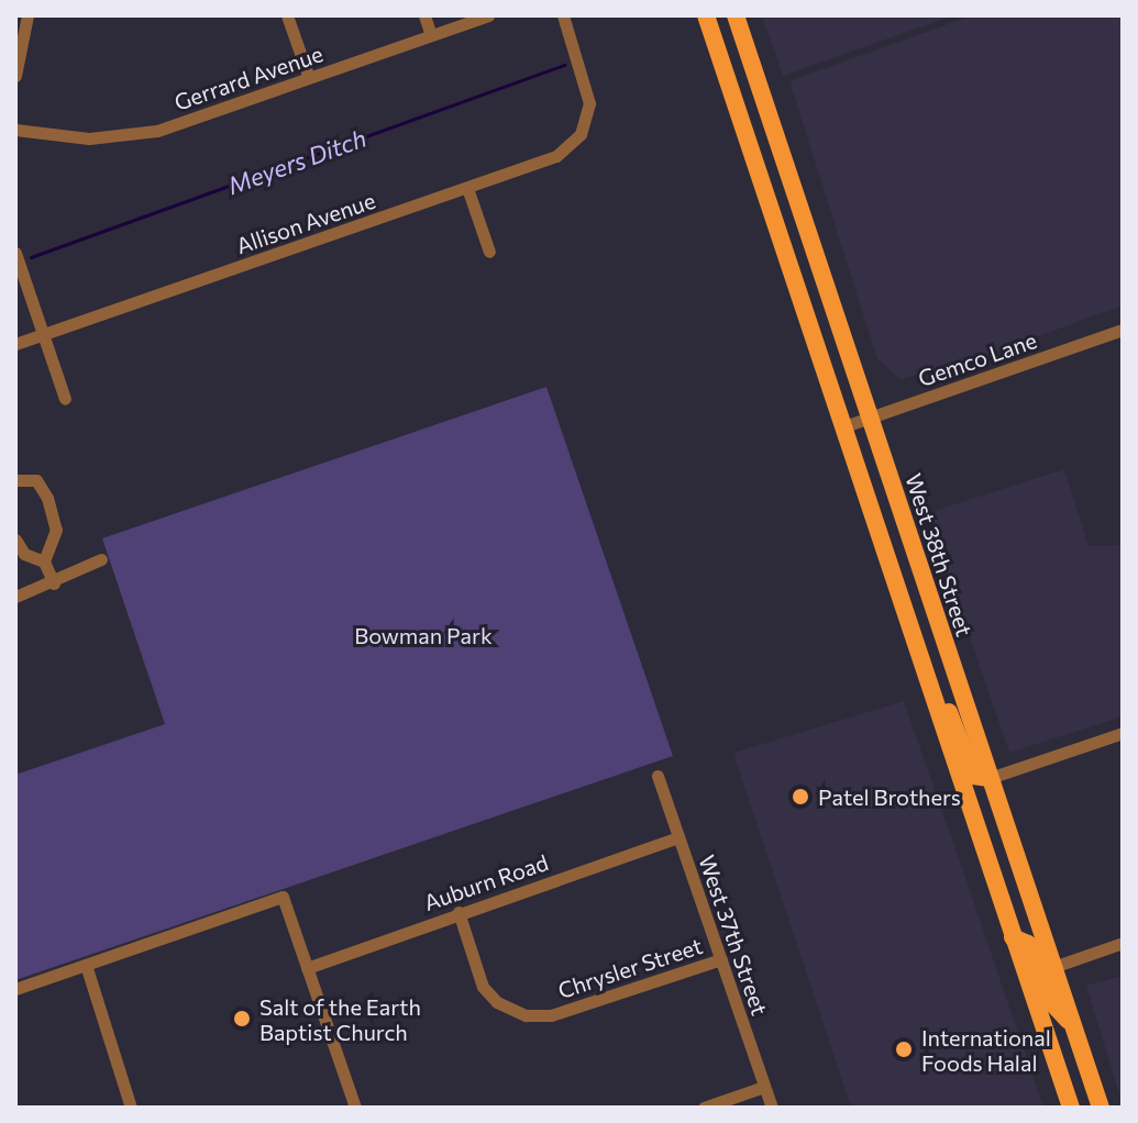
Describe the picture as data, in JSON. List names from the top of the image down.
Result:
{
  "streets": {
    "main road": ["West 38th Street"],
    "street": [
      "Gerrard Avenue",
      "Allison Avenue",
      "Gemco Lane",
      "Auburn Road",
      "West 37th Street",
      "Chrysler Street"
    ]
  },
  "crossings": [
    ["Gemco Lane", "West 38th Street"],
    ["Auburn Road", "West 37th Street"],
    ["Auburn Road", "Chrysler Street"],
    ["West 37th Street", "Chrysler Street"]
  ],
  "water": ["Meyers Ditch"],
  "parks": ["Bowman Park"],
  "places": ["Patel Brothers", "Salt of the Earth Baptist Church", "International Foods Halal"]
}
